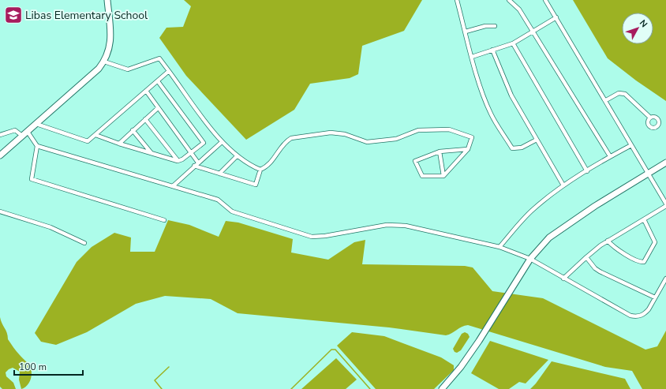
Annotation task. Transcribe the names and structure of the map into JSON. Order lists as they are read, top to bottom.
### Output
{
  "places": {
    "school or university": ["Libas Elementary School"]
  },
  "scale_bar": "100 m",
  "north": "top right"
}
